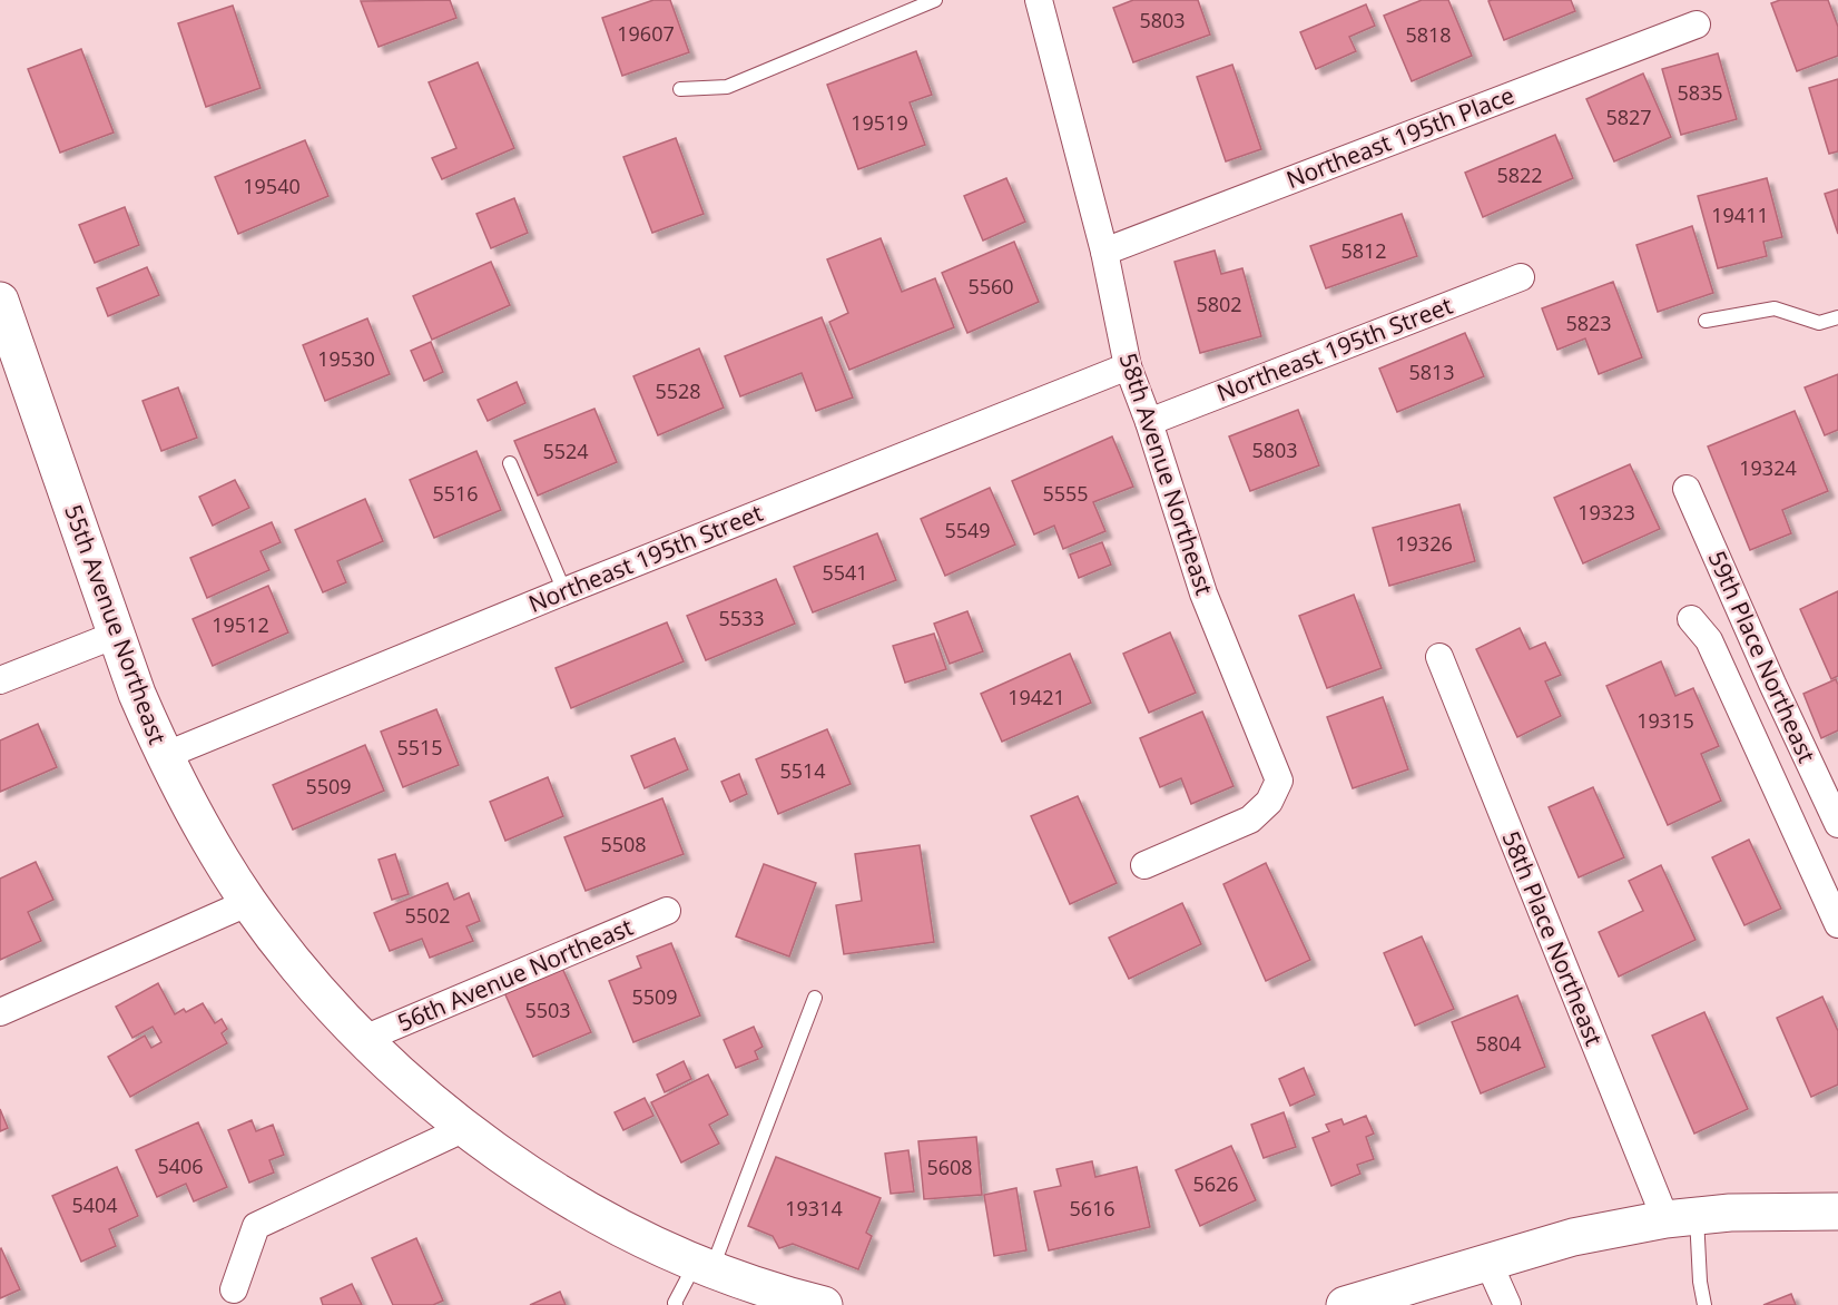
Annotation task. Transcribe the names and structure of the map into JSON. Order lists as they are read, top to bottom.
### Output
{
  "streets": {
    "main road": ["55th Avenue Northeast"],
    "street": [
      "Northeast 195th Place",
      "Northeast 195th Street",
      "58th Avenue Northeast",
      "59th Place Northeast",
      "58th Place Northeast",
      "56th Avenue Northeast"
    ]
  },
  "crossings": [
    ["Northeast 195th Place", "58th Avenue Northeast"],
    ["Northeast 195th Street", "58th Avenue Northeast"],
    ["Northeast 195th Street", "55th Avenue Northeast"],
    ["55th Avenue Northeast", "56th Avenue Northeast"]
  ],
  "house_numbers": [
    "5803",
    "19607",
    "5818",
    "5835",
    "5827",
    "19519",
    "5822",
    "19540",
    "19411",
    "5812",
    "5560",
    "5802",
    "5823",
    "19530",
    "5813",
    "5528",
    "5803",
    "5524",
    "19324",
    "5516",
    "5555",
    "19323",
    "5549",
    "19326",
    "5541",
    "5533",
    "19512",
    "19421",
    "19315",
    "5515",
    "5514",
    "5509",
    "5508",
    "5502",
    "5509",
    "5503",
    "5804",
    "5406",
    "5608",
    "5626",
    "5404",
    "19314",
    "5616"
  ]
}
